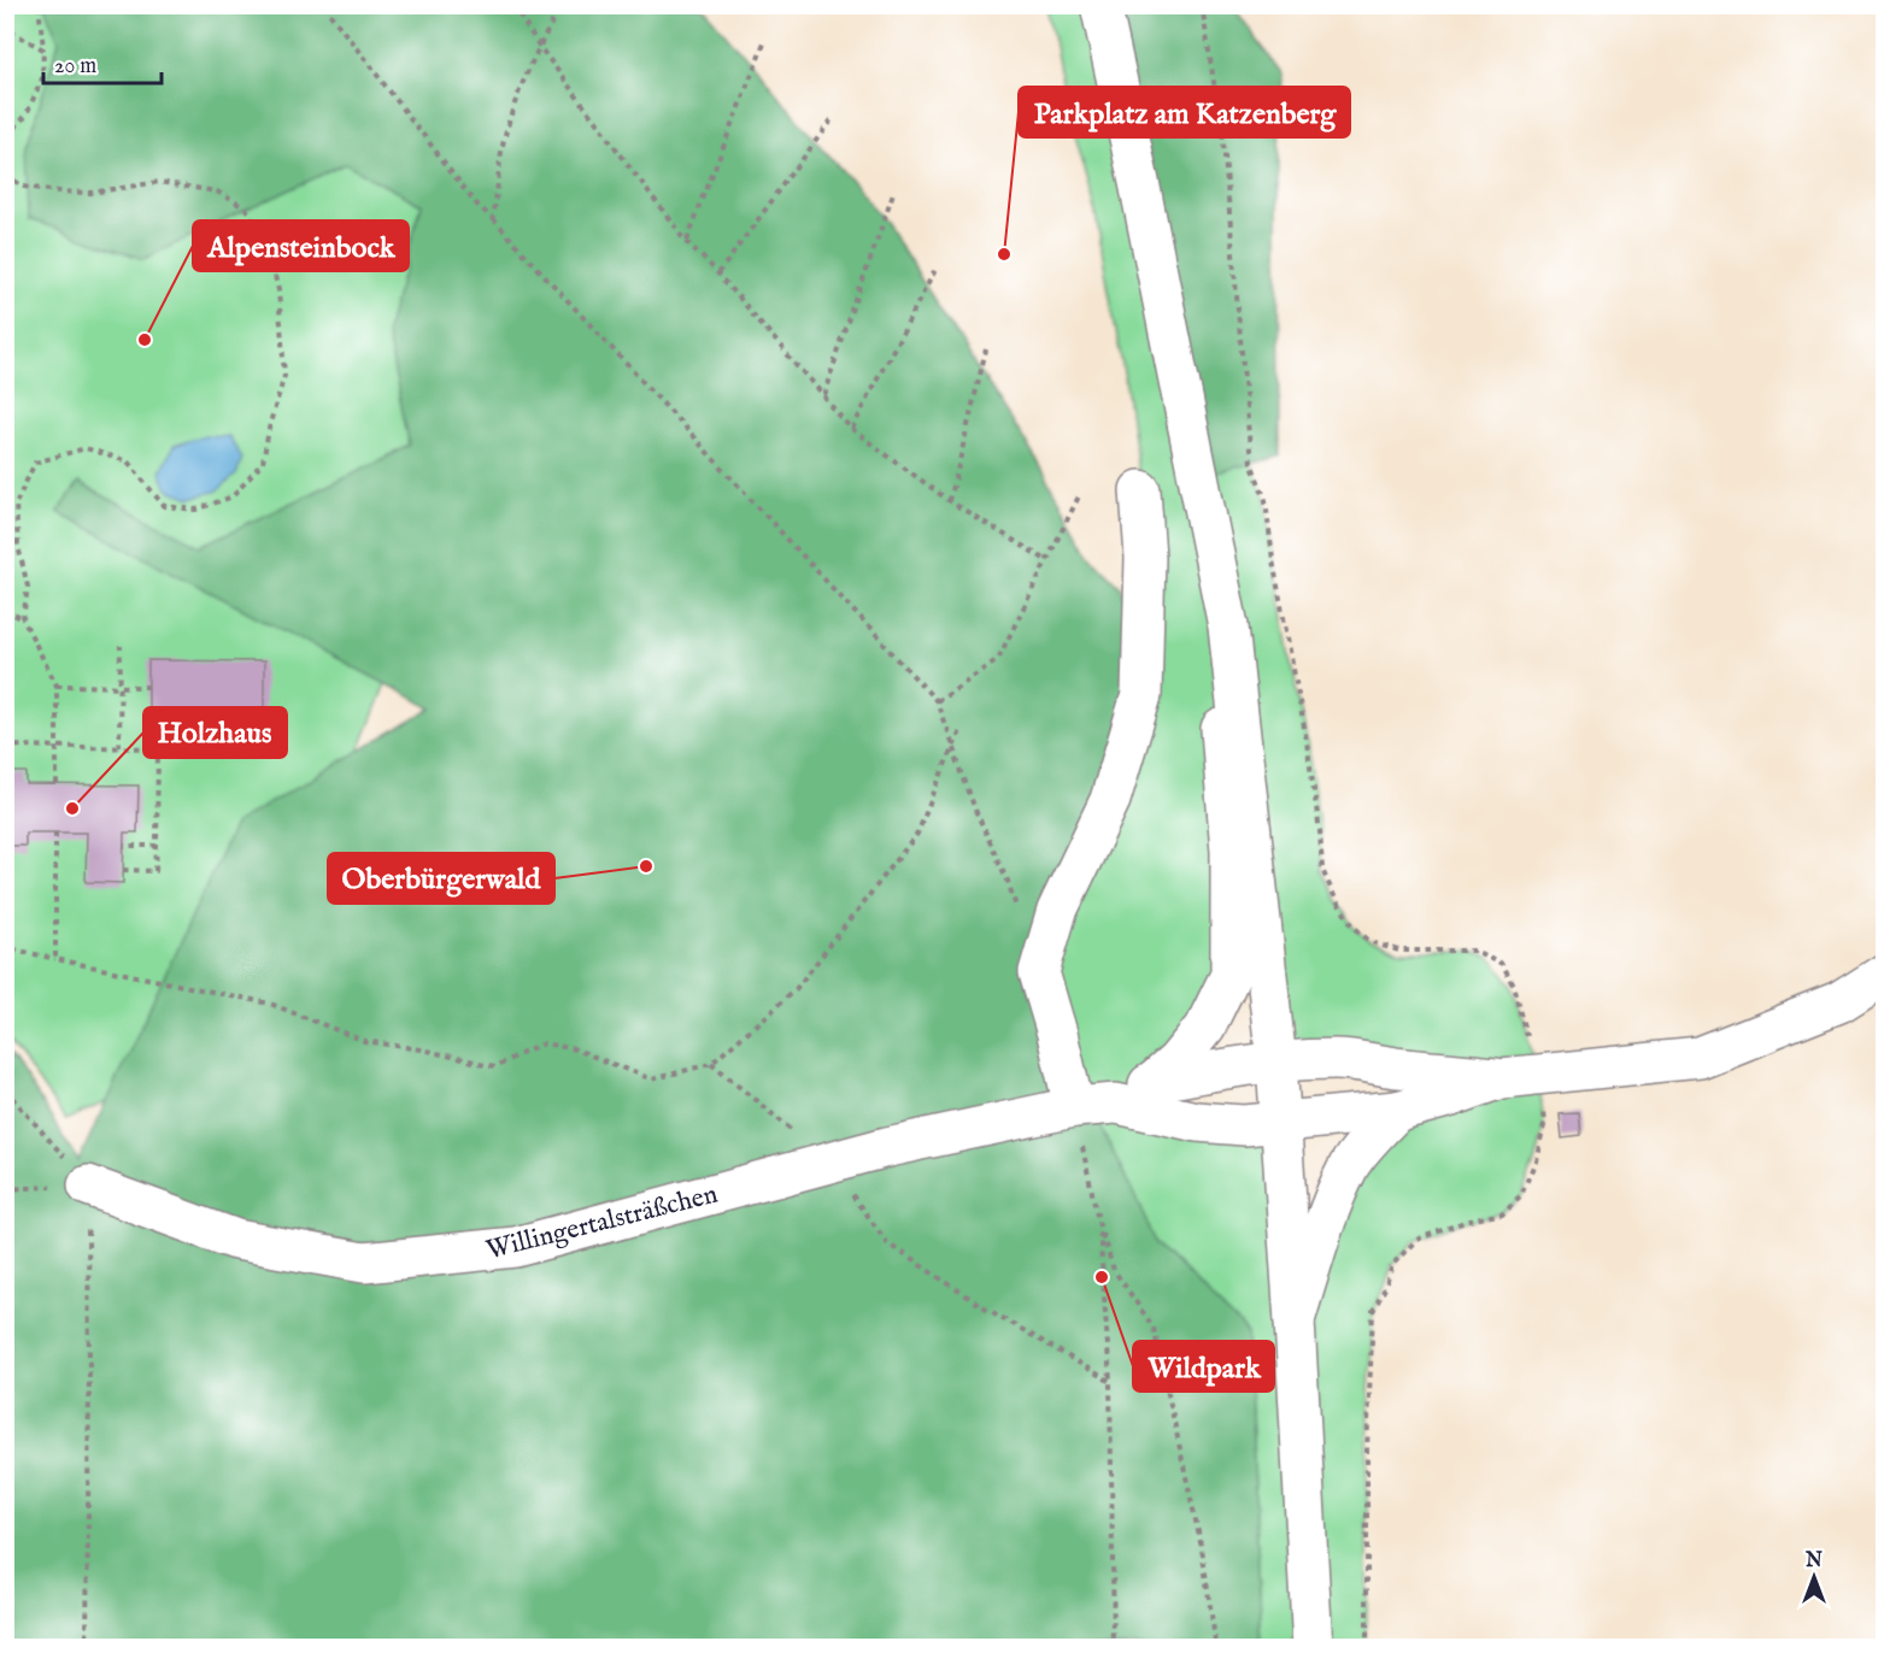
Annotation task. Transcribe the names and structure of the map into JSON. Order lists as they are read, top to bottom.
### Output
{
  "streets": {
    "main road": ["Willingertalsträßchen"]
  },
  "places": [
    "Parkplatz am Katzenberg",
    "Alpensteinbock",
    "Holzhaus",
    "Oberbürgerwald",
    "Wildpark"
  ],
  "scale_bar": "20 m",
  "north": "top"
}
